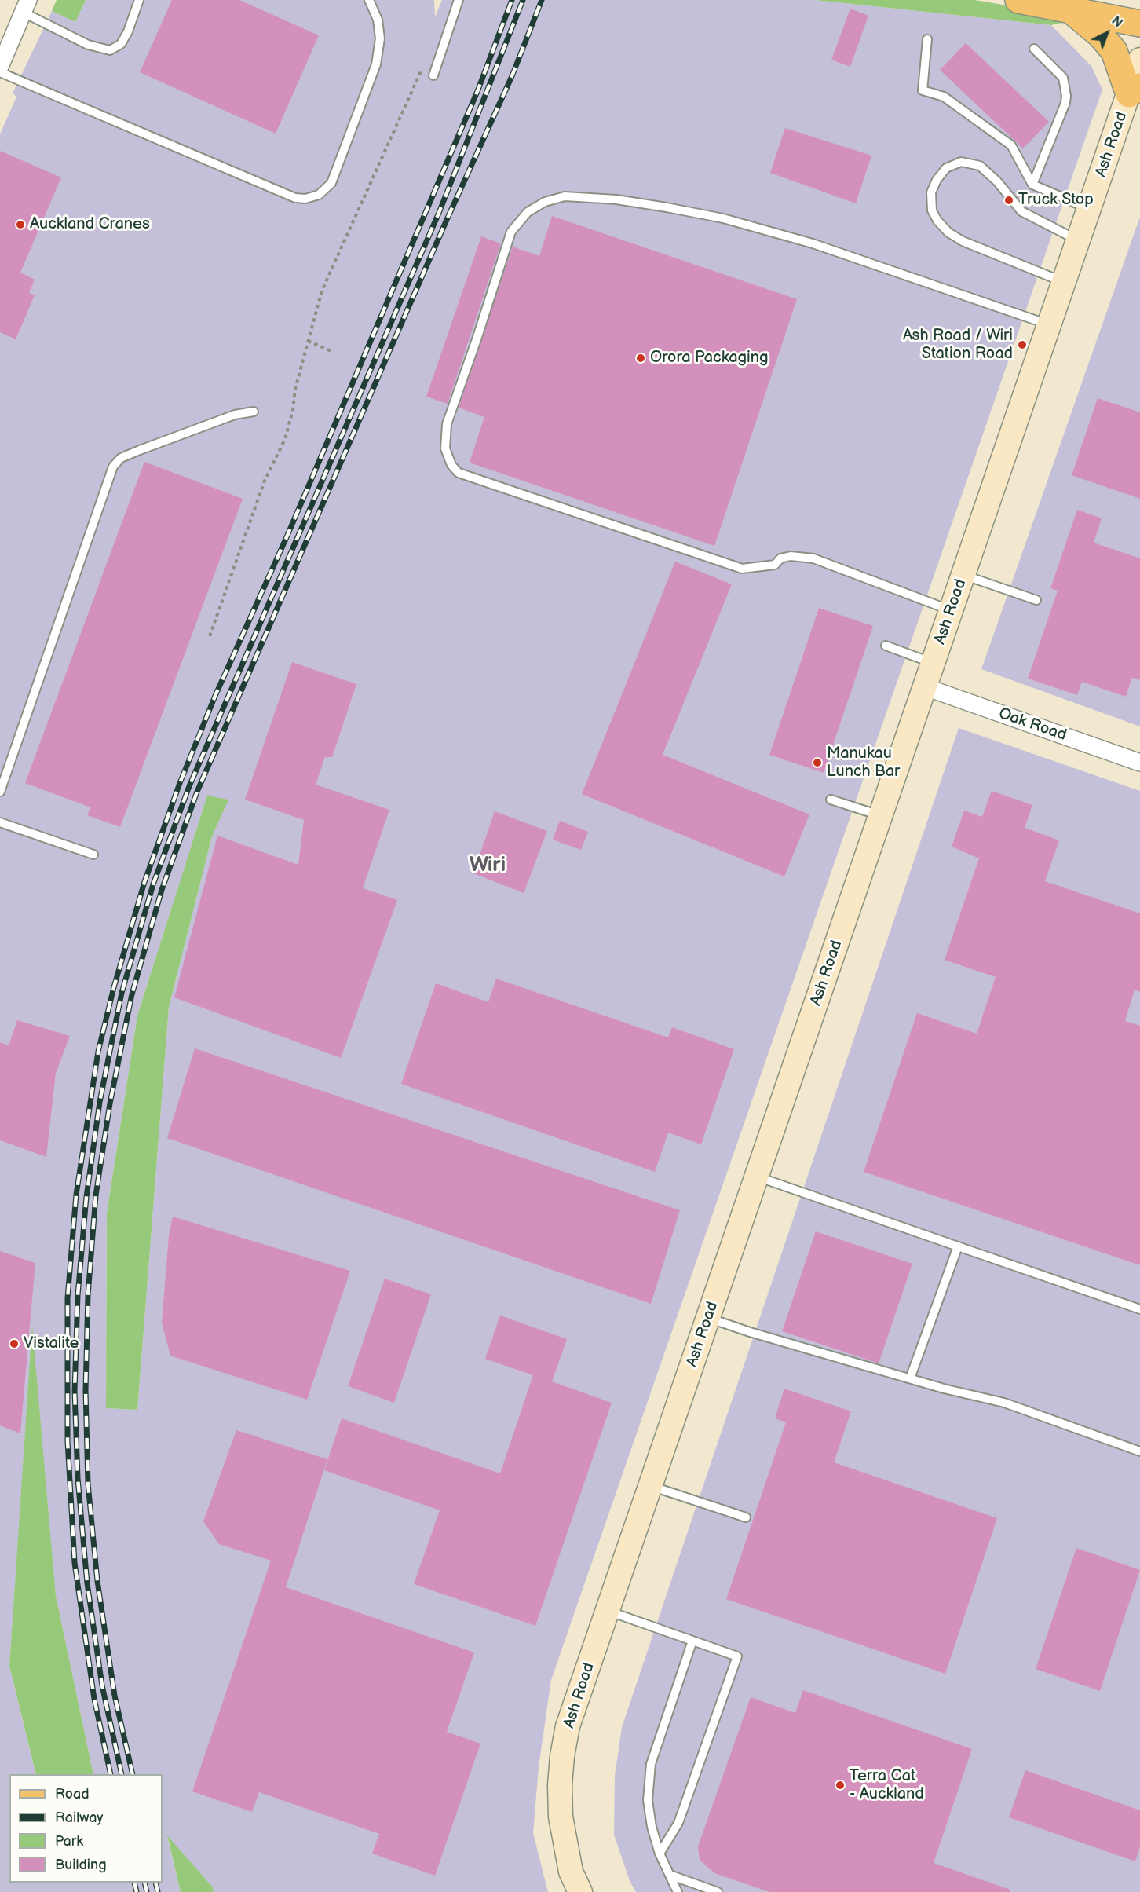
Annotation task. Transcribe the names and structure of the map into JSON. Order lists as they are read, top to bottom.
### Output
{
  "streets": {
    "main road": ["Ash Road"],
    "street": ["Oak Road"]
  },
  "crossings": [
    ["Ash Road", "Oak Road"]
  ],
  "districts": ["Wiri"],
  "places": [
    "Truck Stop",
    "Auckland Cranes",
    "Ash Road / Wiri Station Road",
    "Orora Packaging",
    "Manukau Lunch Bar",
    "Vistalite",
    "Terra Cat - Auckland"
  ],
  "legend": [
    "Road",
    "Railway",
    "Park",
    "Building"
  ],
  "north": "top right"
}
